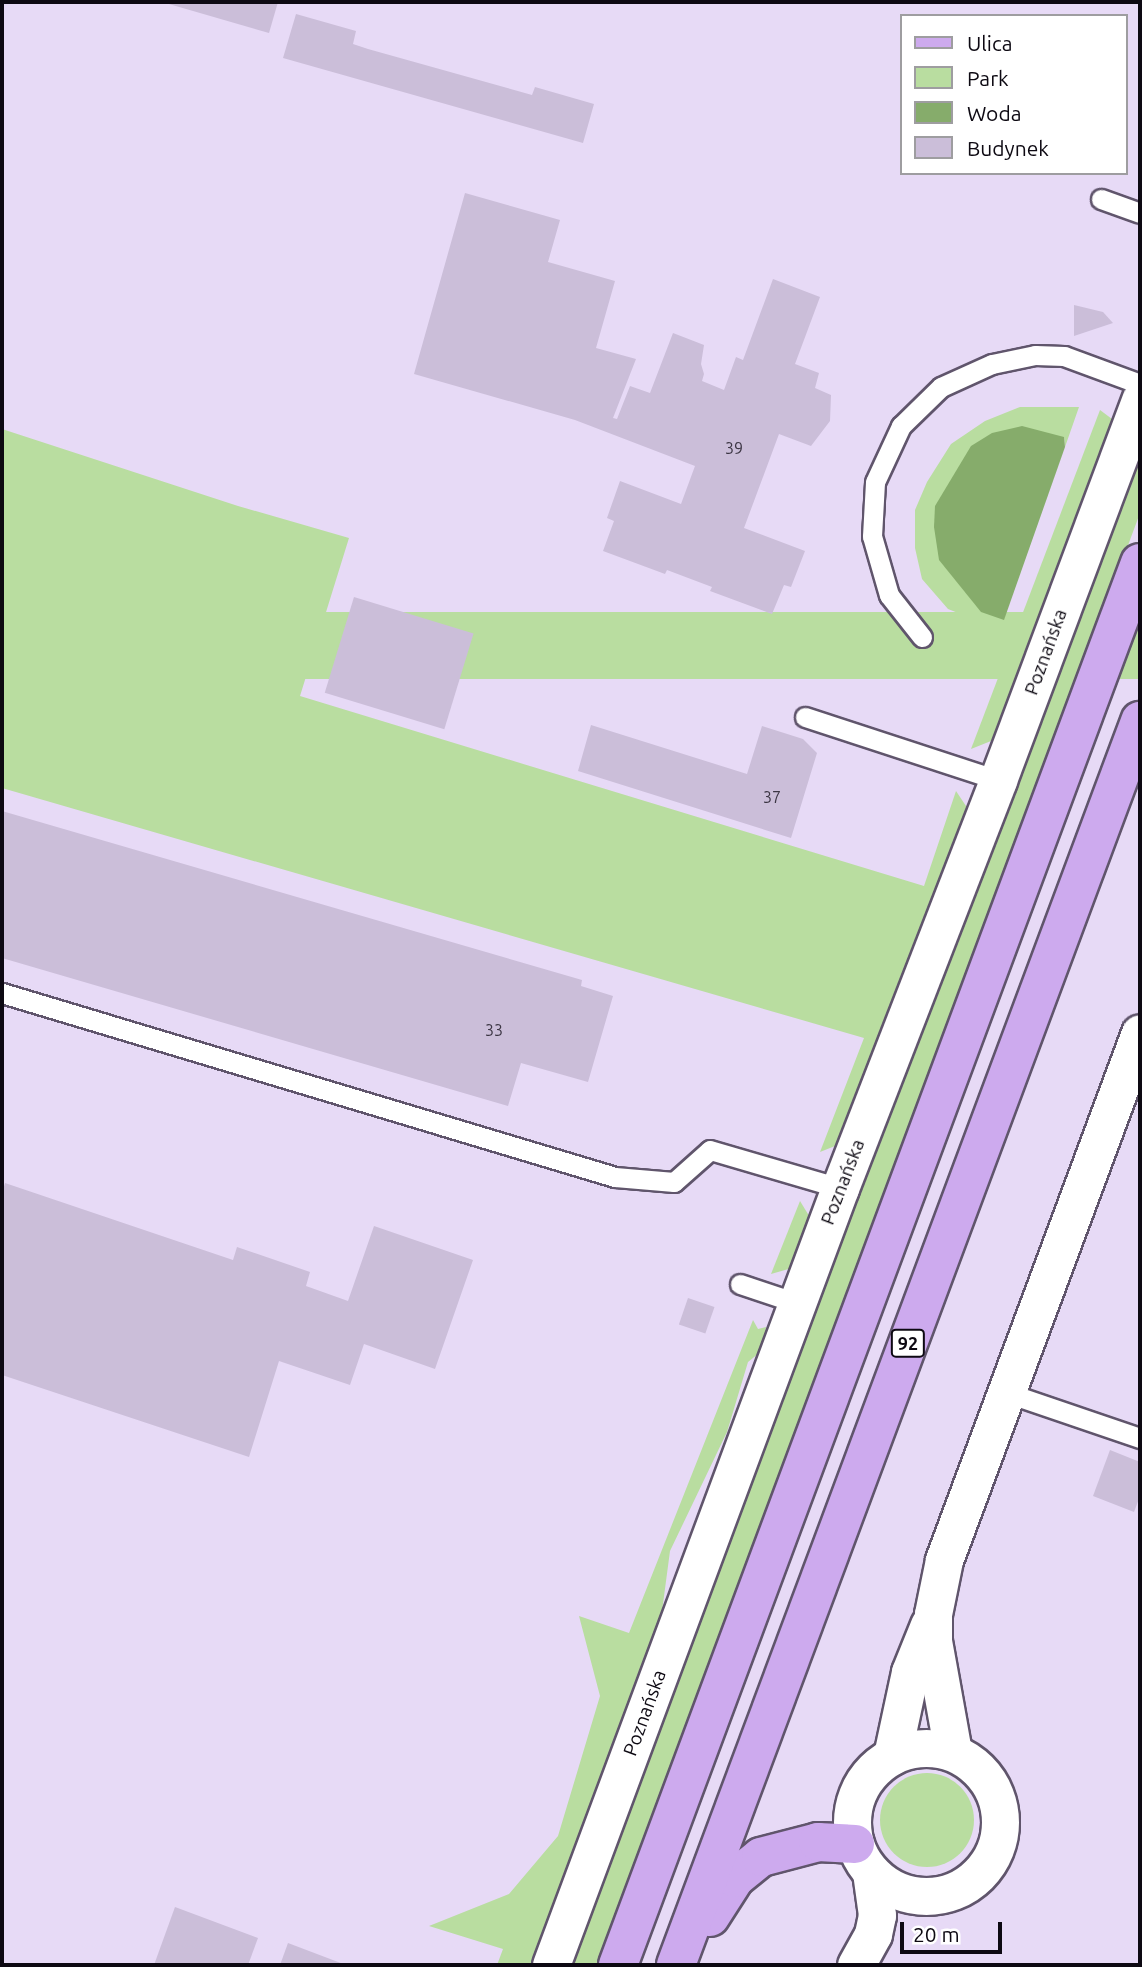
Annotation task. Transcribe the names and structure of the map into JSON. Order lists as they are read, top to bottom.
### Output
{
  "streets": {
    "main road": ["92"],
    "street": ["Poznańska"]
  },
  "house_numbers": ["39", "37", "33"],
  "legend": [
    "Ulica",
    "Park",
    "Woda",
    "Budynek"
  ],
  "scale_bar": "20 m"
}
